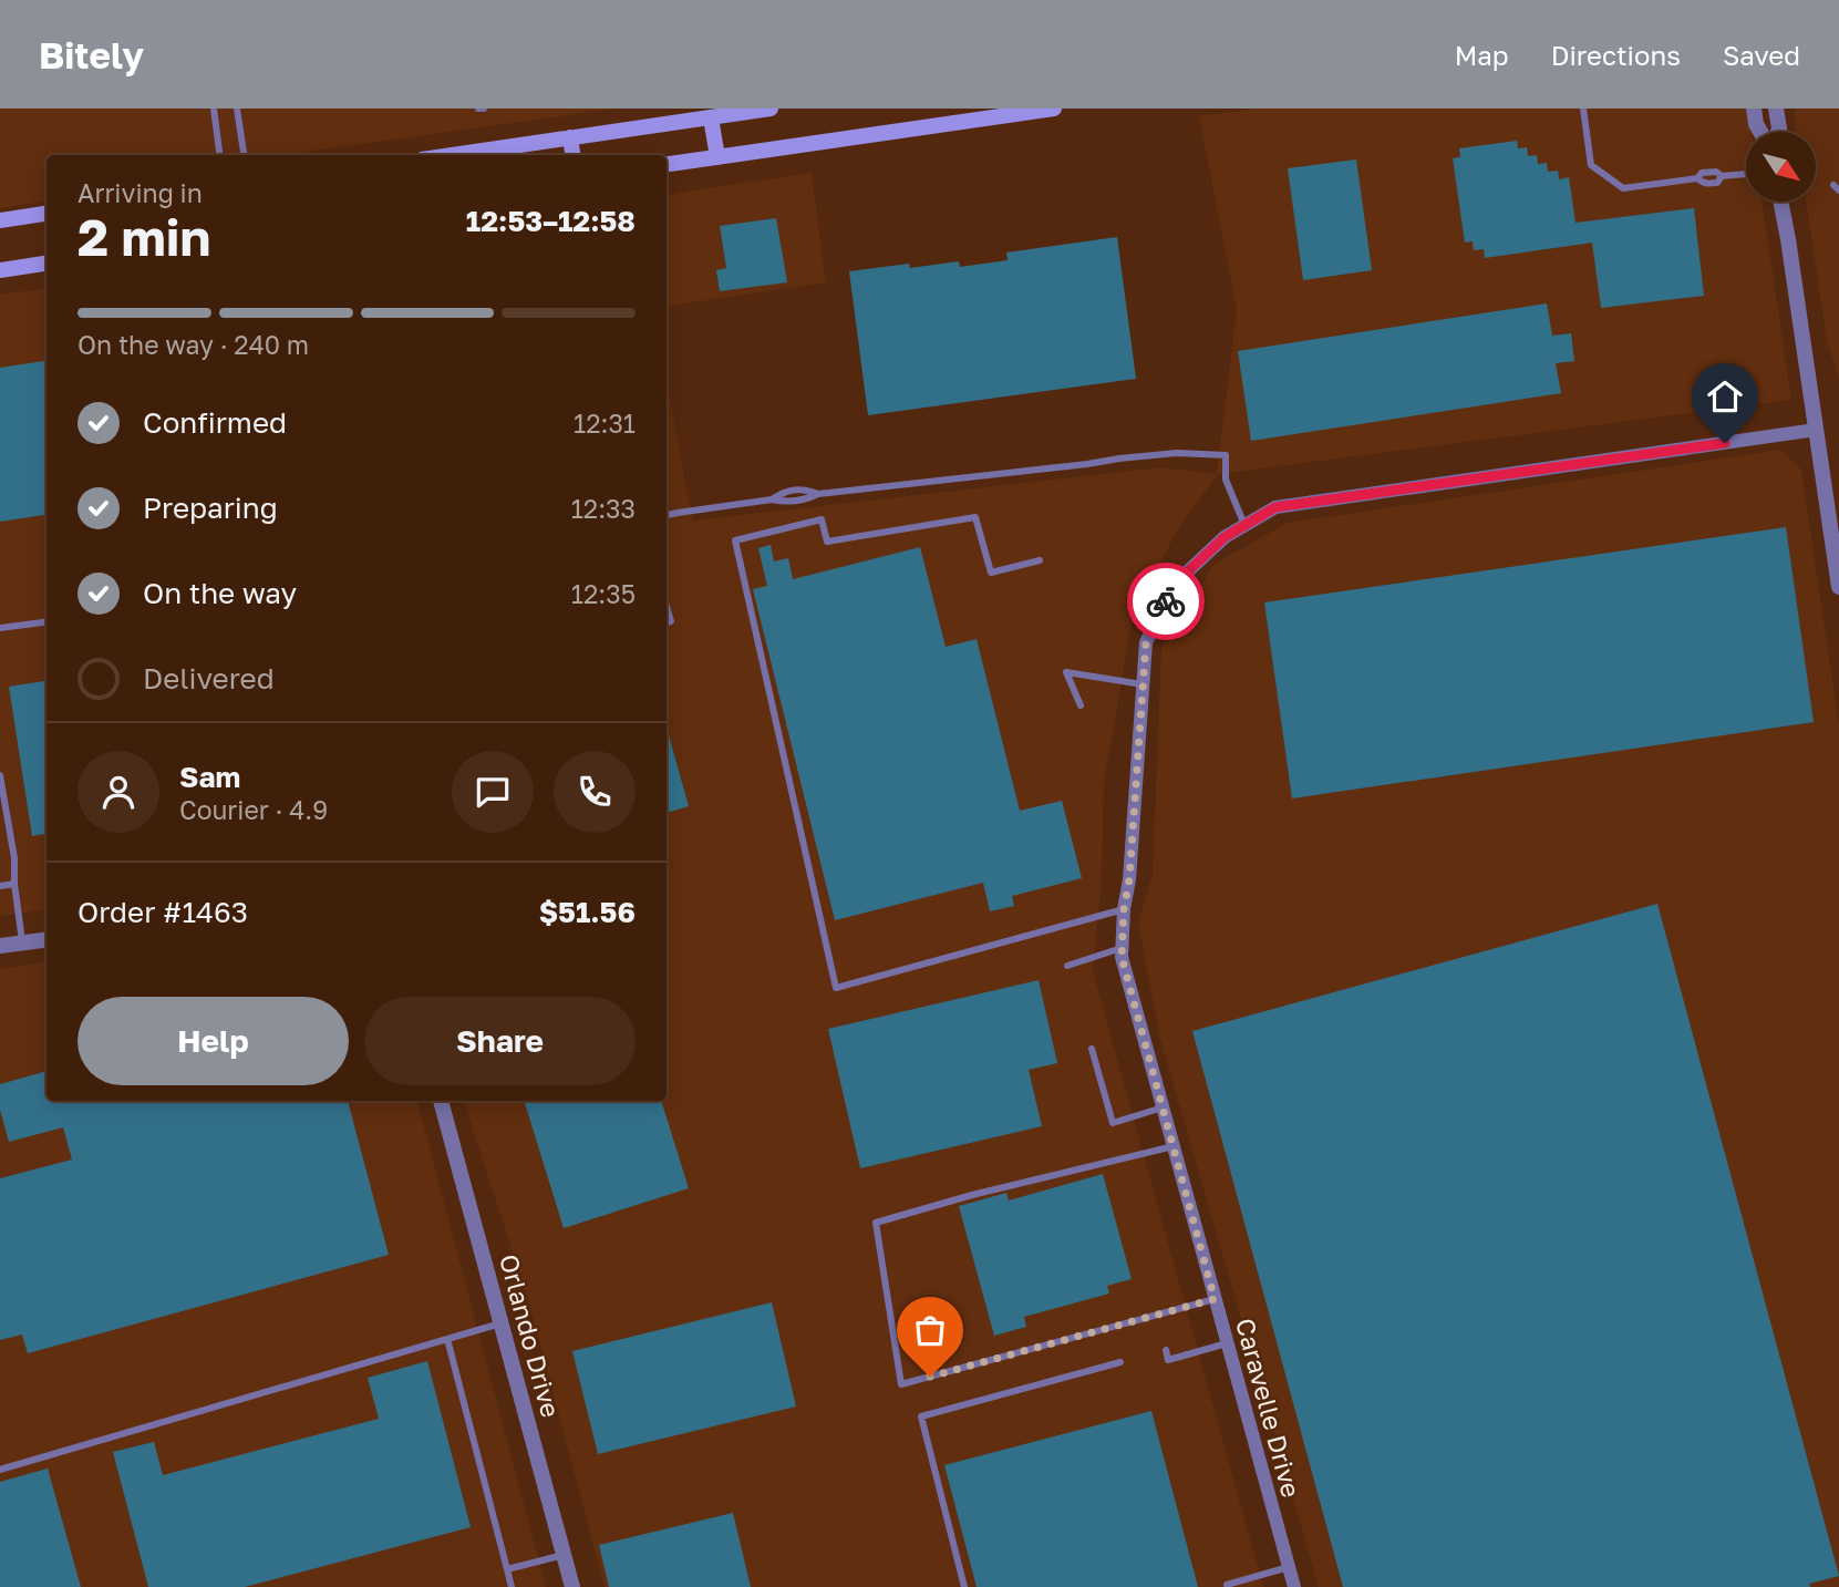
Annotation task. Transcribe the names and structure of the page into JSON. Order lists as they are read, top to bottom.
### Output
{
  "streets": {
    "street": ["Orlando Drive", "Caravelle Drive"]
  },
  "north": "bottom right",
  "page": {
    "header": "Bitely",
    "nav": ["Map", "Directions", "Saved"],
    "heading": ["2 min", "Arriving in", "12:53–12:58"],
    "panel": [
      "Sam",
      "Courier · 4.9",
      "Order #1463",
      "$51.56"
    ],
    "bar": "On the way · 240 m",
    "list": [
      ["Confirmed", "12:31"],
      ["Preparing", "12:33"],
      ["On the way", "12:35"],
      "Delivered"
    ],
    "buttons": ["Help", "Share"]
  }
}
